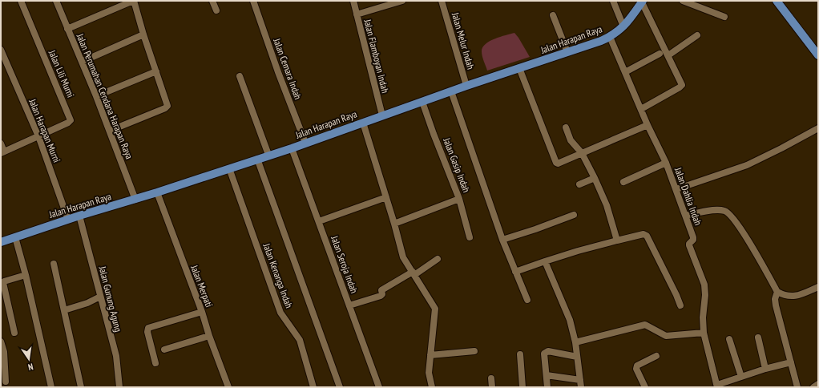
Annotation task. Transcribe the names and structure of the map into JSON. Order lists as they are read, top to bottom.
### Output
{
  "streets": {
    "main road": ["Jalan Harapan Raya"],
    "street": [
      "Jalan Melur Indah",
      "Jalan Flamboyan Indah",
      "Jalan Cemara Indah",
      "Jalan Lili Murni",
      "Jalan Perumahan Cendana Harapan Raya",
      "Jalan Harapan Murni",
      "Jalan Gasip Indah",
      "Jalan Dahlia Indah",
      "Jalan Seroja Indah",
      "Jalan Kenanga Indah",
      "Jalan Merpati",
      "Jalan Gunung Agung"
    ]
  },
  "crossings": [
    ["Jalan Harapan Raya", "Jalan Melur Indah"],
    ["Jalan Harapan Raya", "Jalan Flamboyan Indah"],
    ["Jalan Harapan Raya", "Jalan Cemara Indah"],
    ["Jalan Harapan Raya", "Jalan Perumahan Cendana Harapan Raya"],
    ["Jalan Harapan Raya", "Jalan Harapan Murni"],
    ["Jalan Harapan Raya", "Jalan Gasip Indah"],
    ["Jalan Harapan Raya", "Jalan Dahlia Indah"],
    ["Jalan Harapan Raya", "Jalan Seroja Indah"],
    ["Jalan Harapan Raya", "Jalan Kenanga Indah"],
    ["Jalan Harapan Raya", "Jalan Merpati"],
    ["Jalan Harapan Raya", "Jalan Gunung Agung"],
    ["Jalan Lili Murni", "Jalan Harapan Murni"]
  ],
  "north": "bottom"
}
